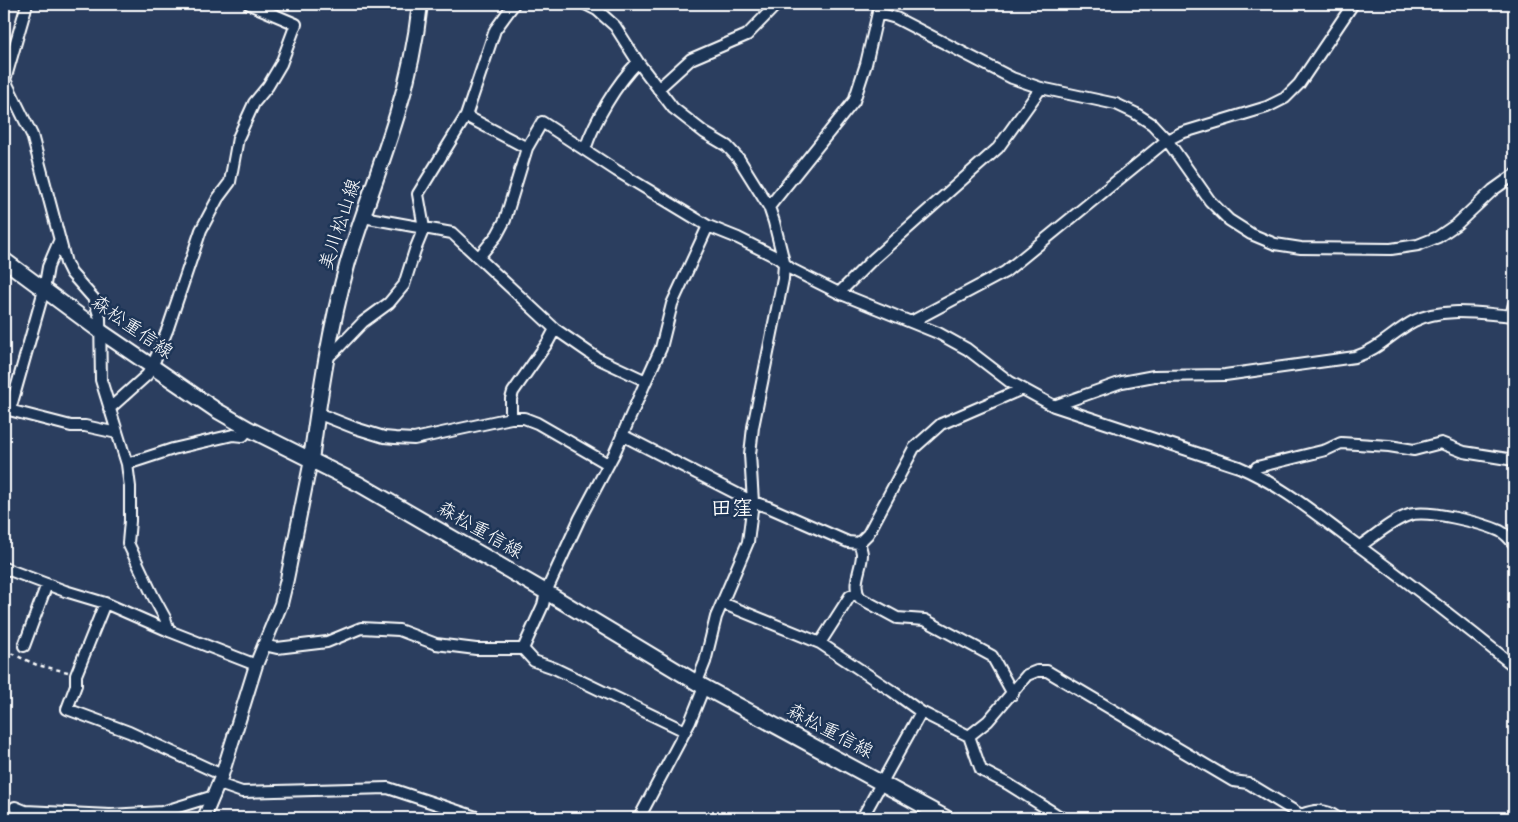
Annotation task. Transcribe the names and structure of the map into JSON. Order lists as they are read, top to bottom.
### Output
{
  "streets": {
    "main road": ["美川松山線", "森松重信線"]
  },
  "crossings": [
    ["美川松山線", "森松重信線"]
  ],
  "districts": ["田窪"]
}
